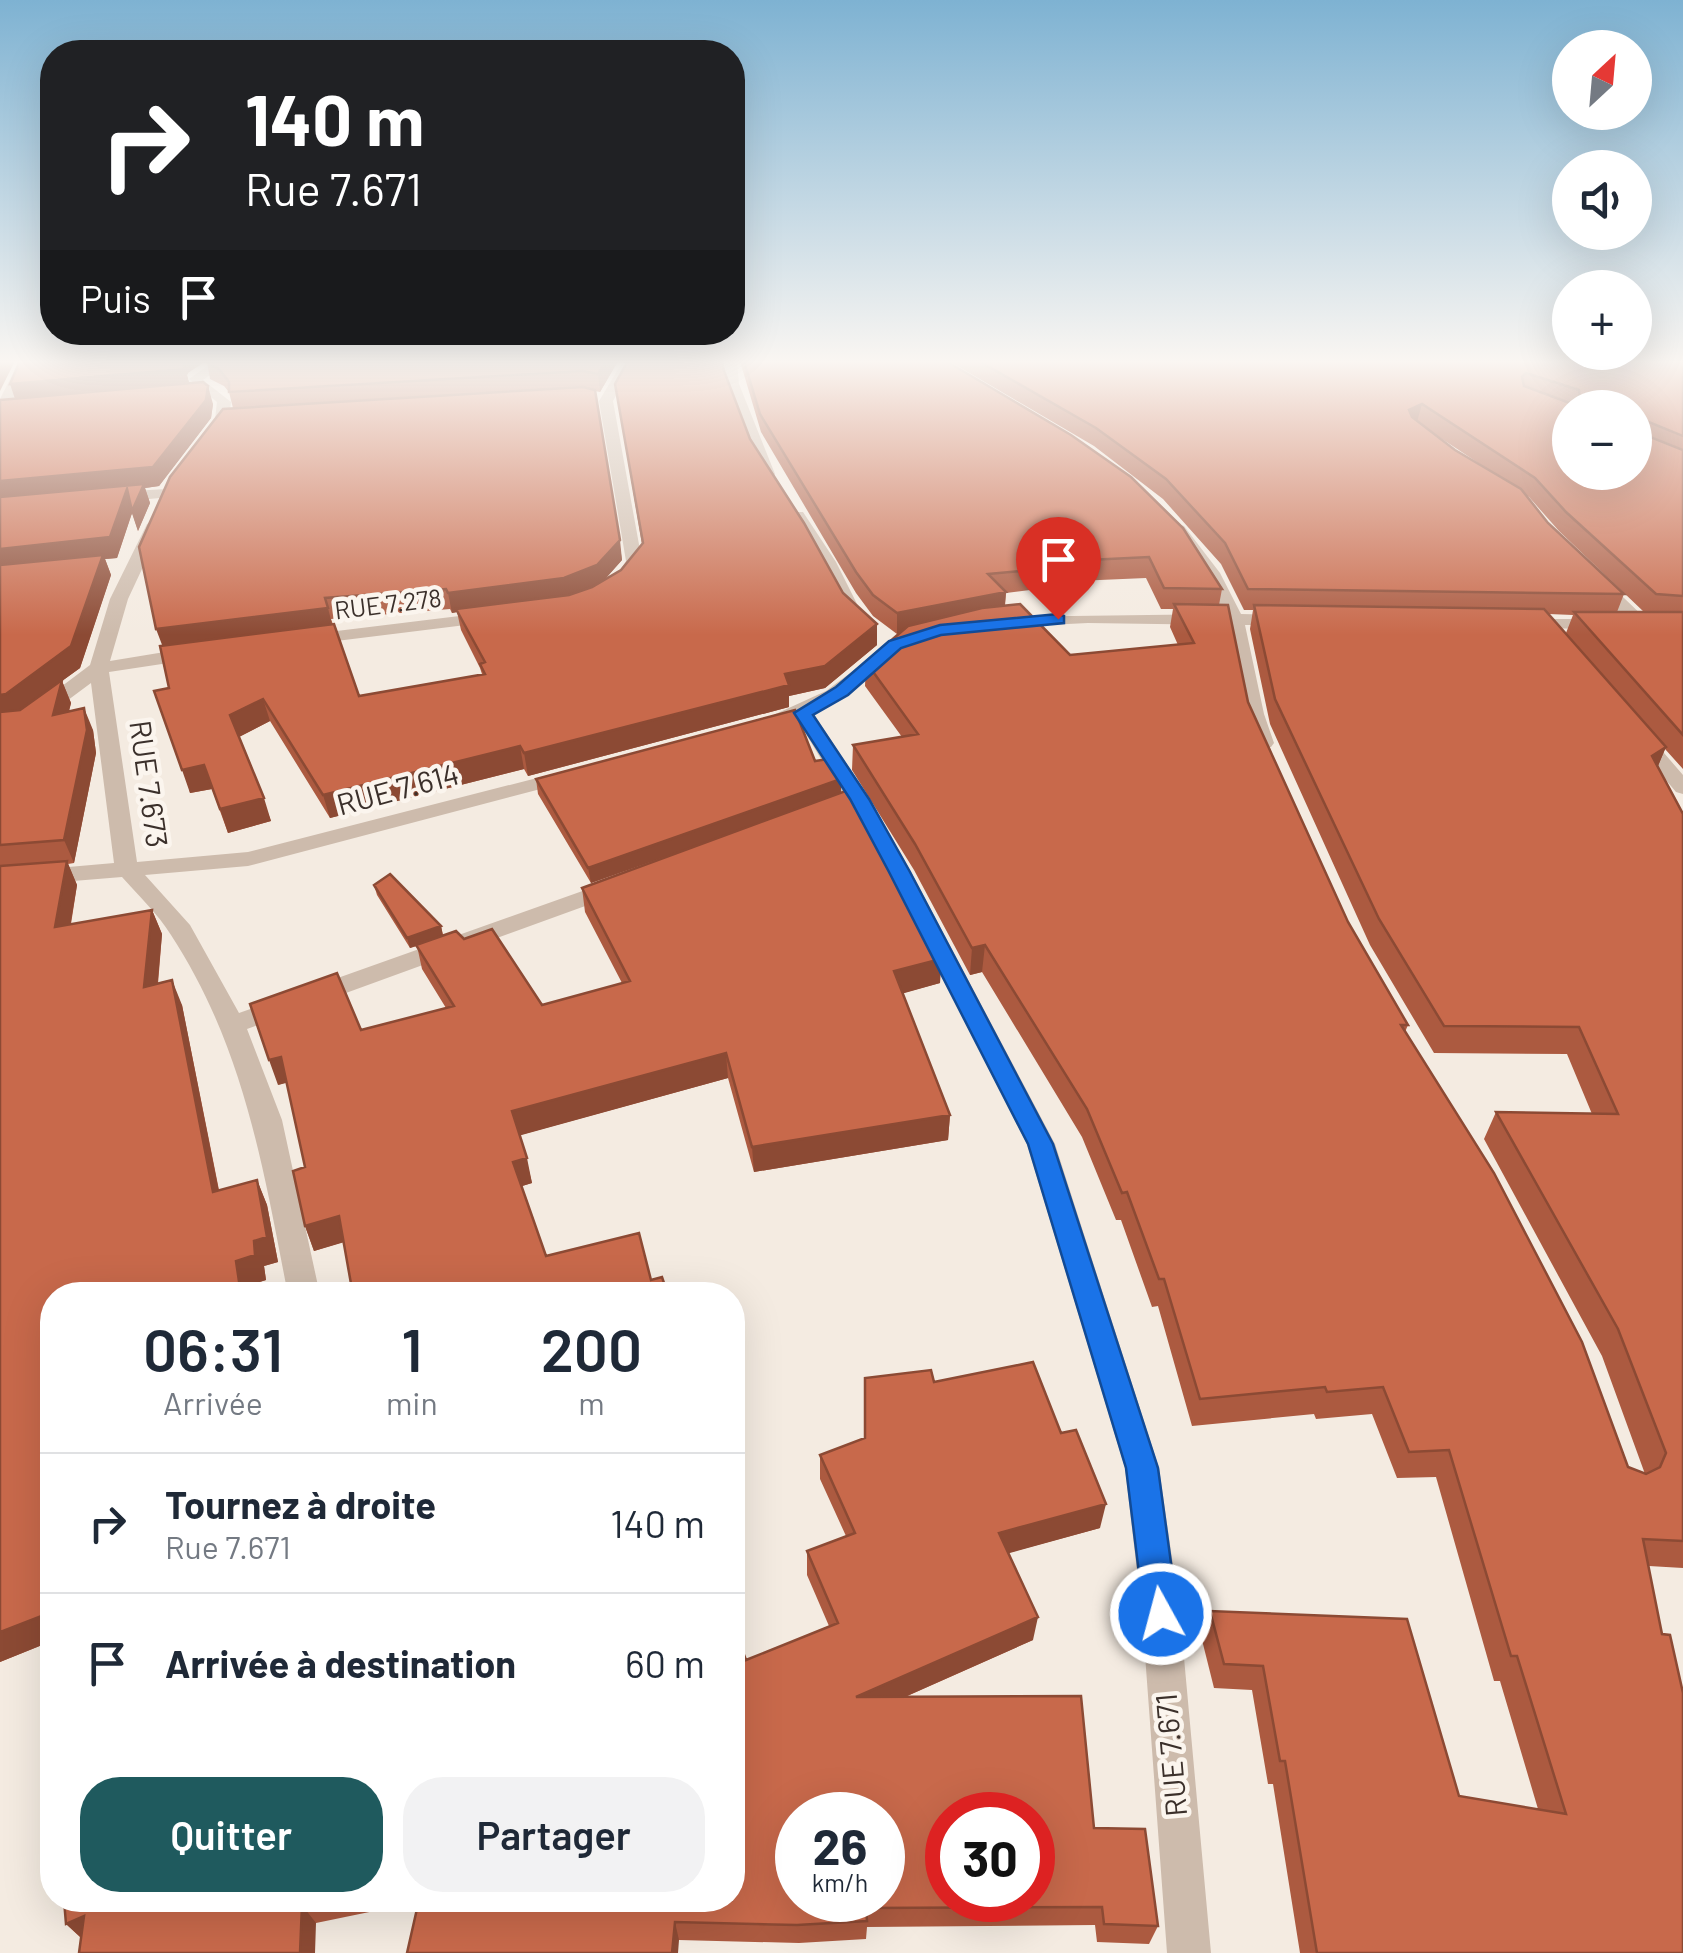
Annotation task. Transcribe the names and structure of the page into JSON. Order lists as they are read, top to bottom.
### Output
{
  "streets": {
    "street": [
      "RUE 7.278",
      "RUE 7.673",
      "RUE 7.614",
      "RUE 7.671"
    ]
  },
  "crossings": [
    ["RUE 7.673", "RUE 7.614"]
  ],
  "north": "top right",
  "page": {
    "map_buttons": ["+", "−"],
    "turn": ["140 m", "Rue 7.671"],
    "then": "Puis",
    "eta": [
      "06:31",
      "Arrivée",
      "1",
      "min",
      "200",
      "m"
    ],
    "list": [
      {
        "name": "Tournez à droite",
        "note": "Rue 7.671",
        "value": "140 m"
      },
      {
        "name": "Arrivée à destination",
        "value": "60 m"
      }
    ],
    "buttons": ["Quitter", "Partager"],
    "speed": "26 km/h",
    "limit": "30"
  }
}
